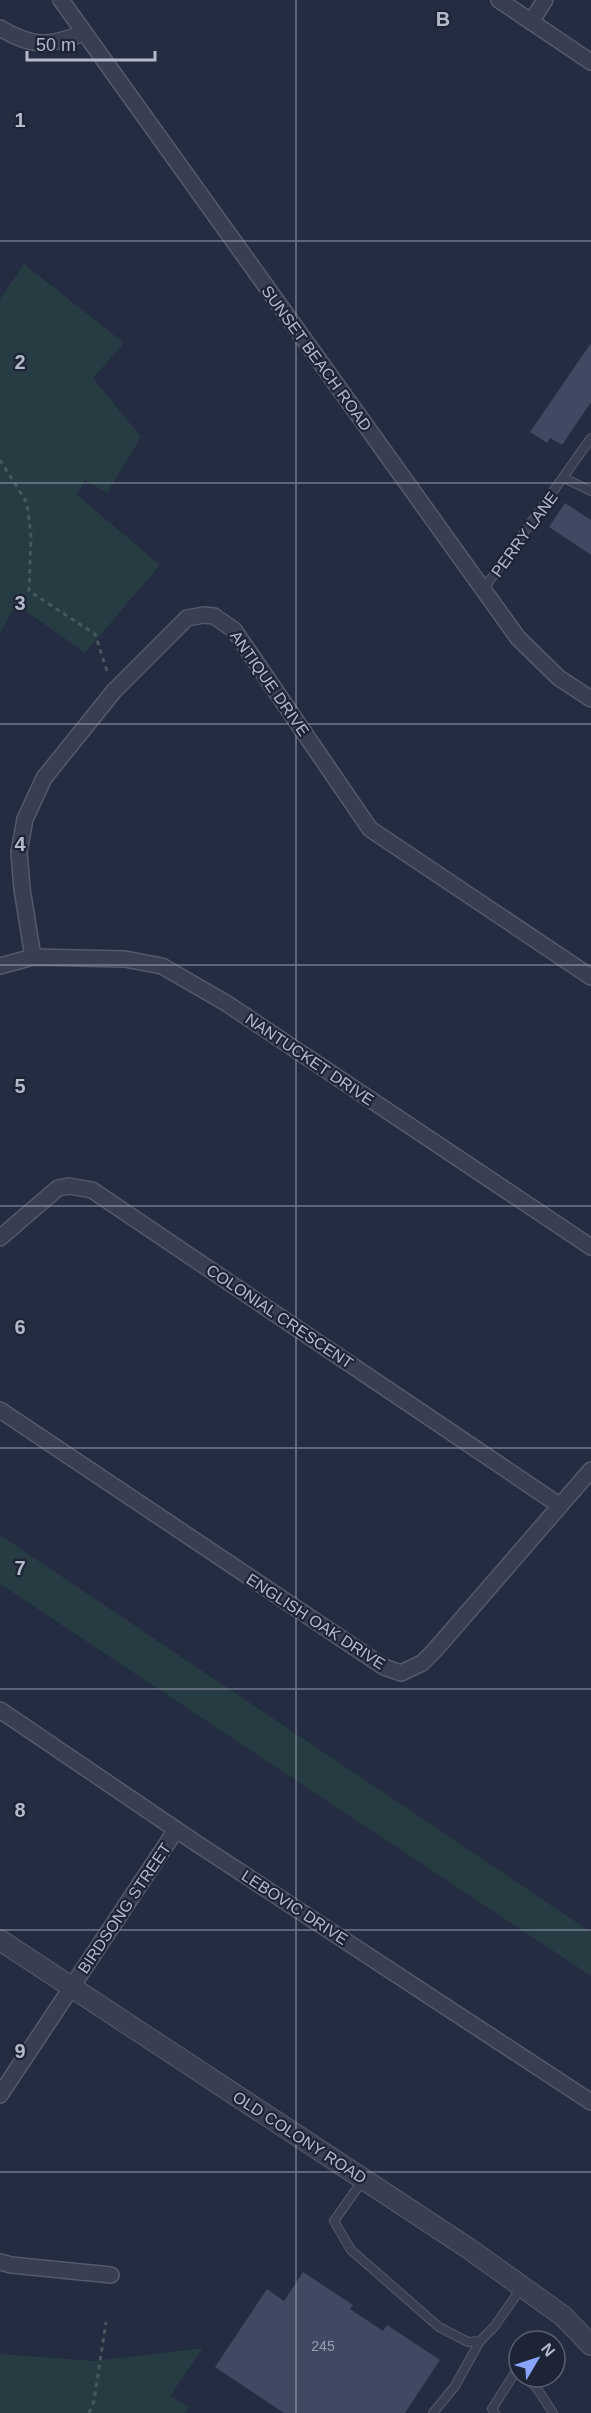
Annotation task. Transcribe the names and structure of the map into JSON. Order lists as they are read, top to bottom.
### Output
{
  "streets": {
    "street": [
      "SUNSET BEACH ROAD",
      "ANTIQUE DRIVE",
      "NANTUCKET DRIVE",
      "COLONIAL CRESCENT",
      "ENGLISH OAK DRIVE",
      "LEBOVIC DRIVE",
      "BIRDSONG STREET",
      "OLD COLONY ROAD"
    ],
    "lane": ["PERRY LANE"]
  },
  "crossings": [
    ["SUNSET BEACH ROAD", "PERRY LANE"],
    ["ANTIQUE DRIVE", "NANTUCKET DRIVE"],
    ["COLONIAL CRESCENT", "ENGLISH OAK DRIVE"],
    ["LEBOVIC DRIVE", "BIRDSONG STREET"],
    ["BIRDSONG STREET", "OLD COLONY ROAD"]
  ],
  "house_numbers": ["245"],
  "scale_bar": "50 m",
  "north": "top right",
  "grid": {
    "columns": ["B"],
    "rows": [
      "1",
      "2",
      "3",
      "4",
      "5",
      "6",
      "7",
      "8",
      "9"
    ]
  }
}
